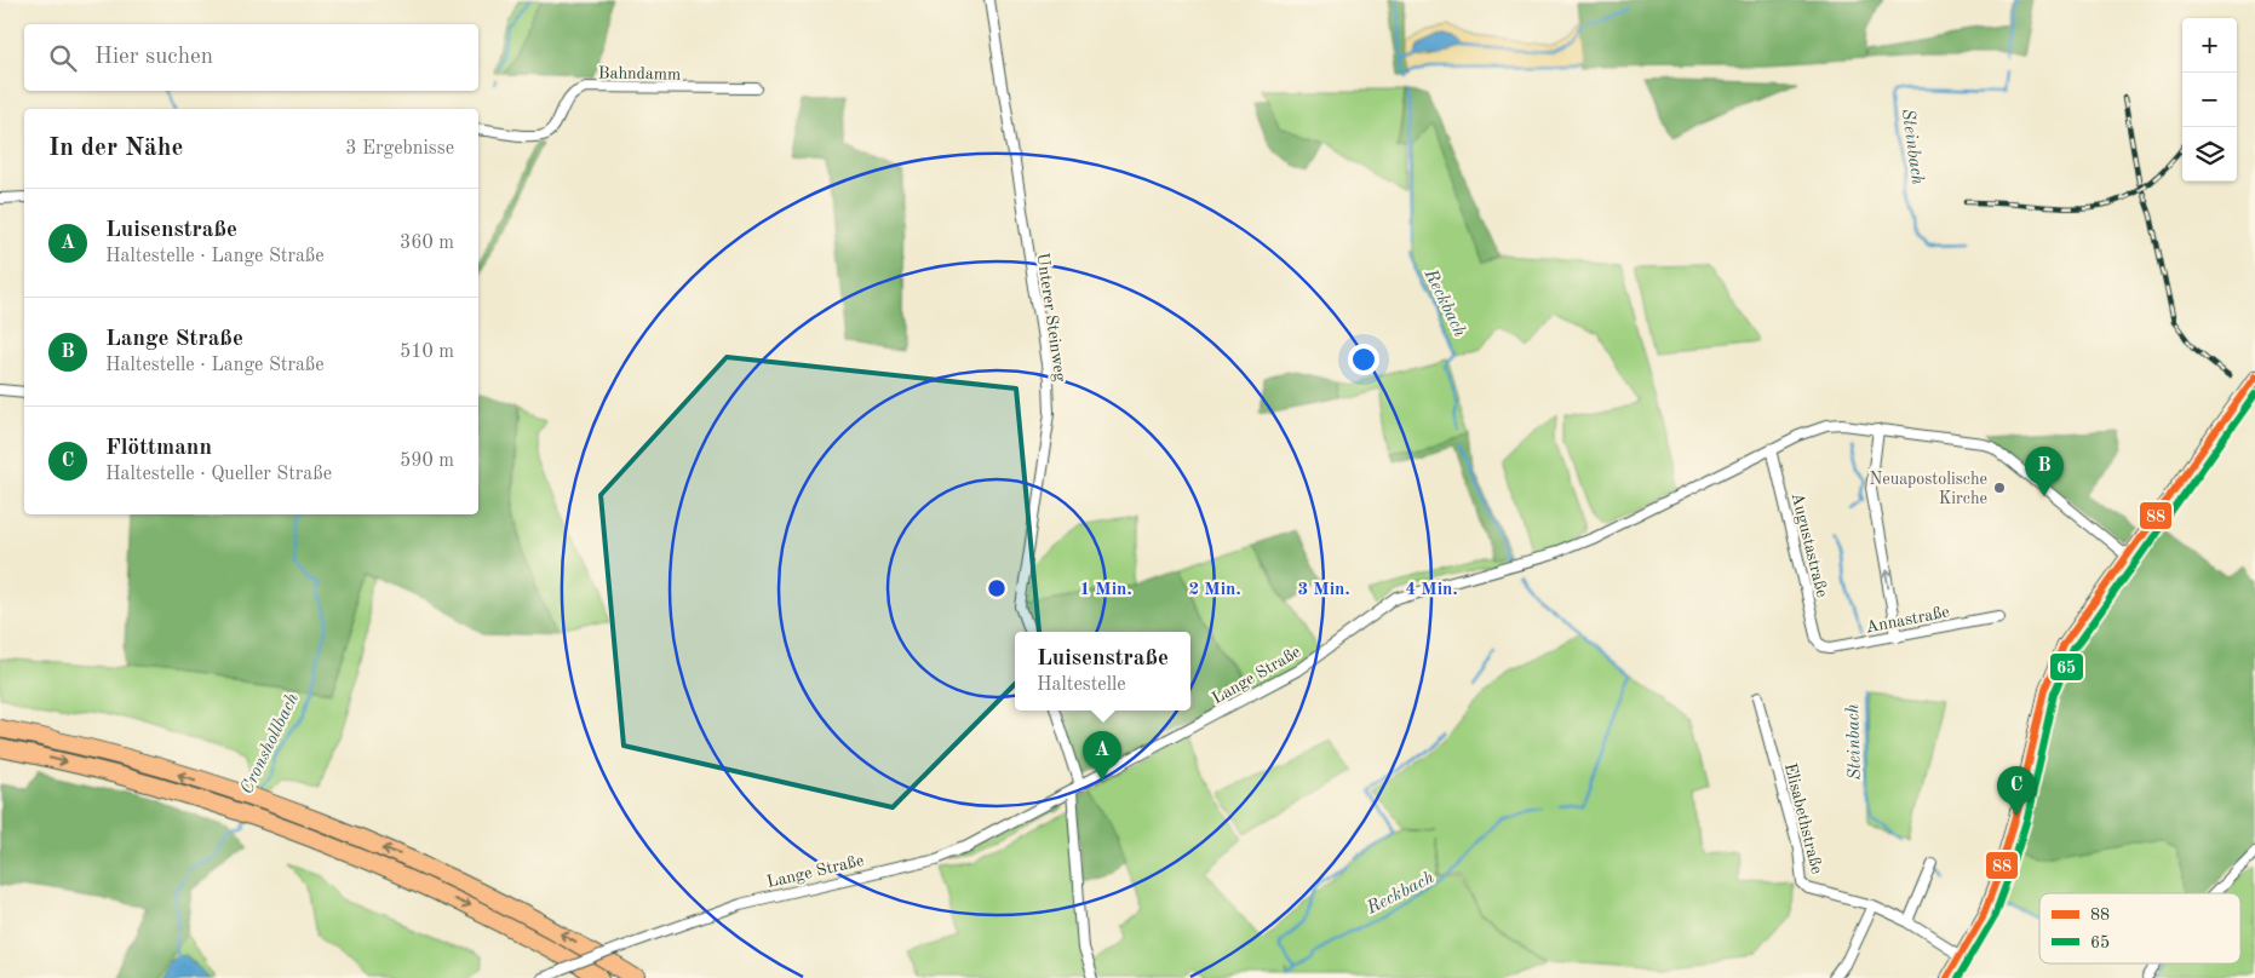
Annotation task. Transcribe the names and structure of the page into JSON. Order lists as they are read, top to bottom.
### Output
{
  "streets": {
    "street": [
      "Bahndamm",
      "Unterer Steinweg",
      "Augustastraße",
      "Annastraße",
      "Lange Straße",
      "Elisabethstraße"
    ]
  },
  "crossings": [
    ["Augustastraße", "Annastraße"],
    ["Augustastraße", "Lange Straße"]
  ],
  "water": ["Steinbach", "Reckbach", "Cronshollbach"],
  "places": ["Neuapostolische Kirche"],
  "lines": ["transit line 88", "transit line 65"],
  "legend": ["88", "65"],
  "page": {
    "map_buttons": ["+", "−"],
    "search": "Hier suchen",
    "heading": ["In der Nähe", "3 Ergebnisse"],
    "list": [
      {
        "mark": "A",
        "name": "Luisenstraße",
        "note": "Haltestelle · Lange Straße",
        "value": "360 m"
      },
      {
        "mark": "B",
        "name": "Lange Straße",
        "note": "Haltestelle · Lange Straße",
        "value": "510 m"
      },
      {
        "mark": "C",
        "name": "Flöttmann",
        "note": "Haltestelle · Queller Straße",
        "value": "590 m"
      }
    ],
    "pins": ["B", "A", "C"],
    "popup": ["Luisenstraße", "Haltestelle"]
  },
  "rings": [
    "1 Min.",
    "2 Min.",
    "3 Min.",
    "4 Min."
  ]
}
